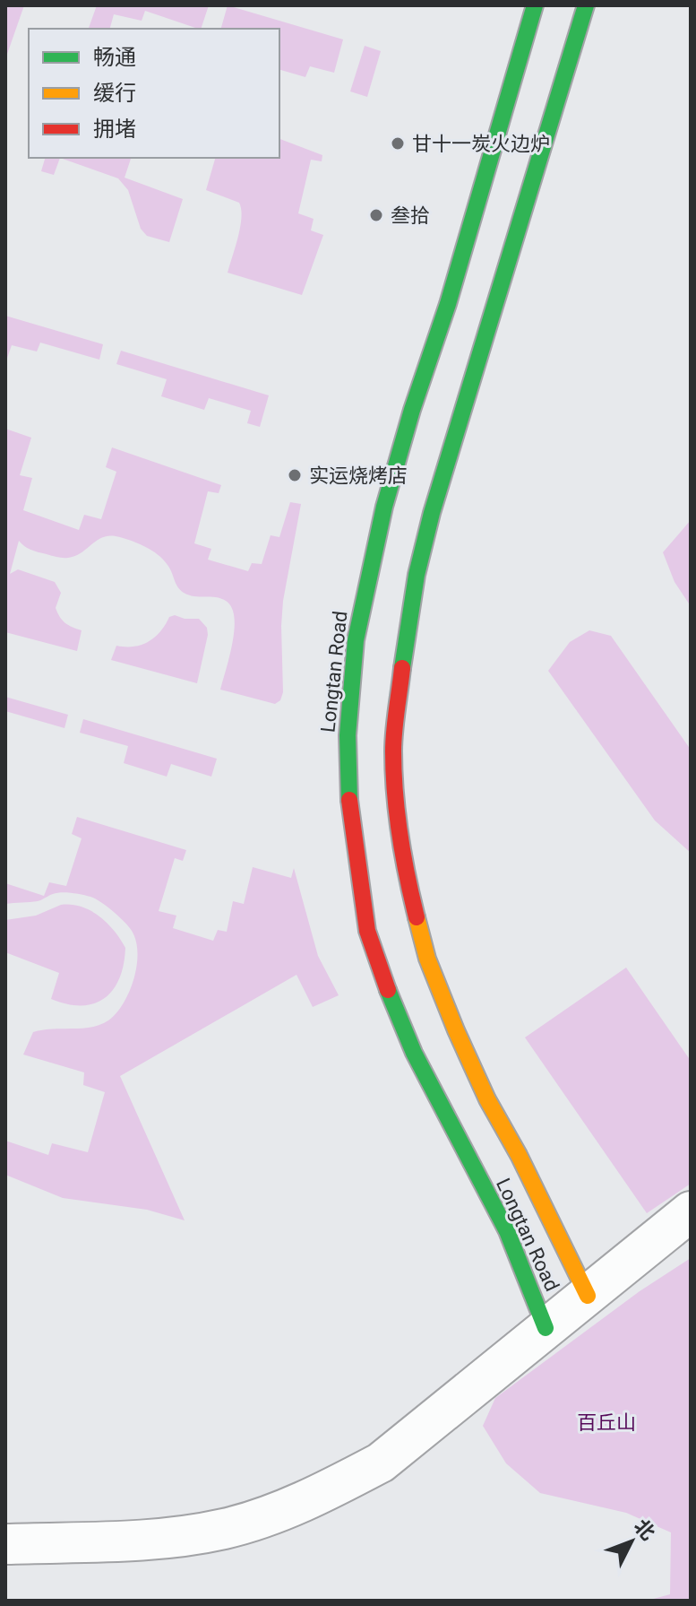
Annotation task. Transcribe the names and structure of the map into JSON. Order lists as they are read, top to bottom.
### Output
{
  "streets": {
    "main road": ["Longtan Road"]
  },
  "parks": ["百丘山"],
  "places": ["甘十一炭火边炉", "叁拾", "实运烧烤店"],
  "legend": ["畅通", "缓行", "拥堵"],
  "north": "top right"
}
